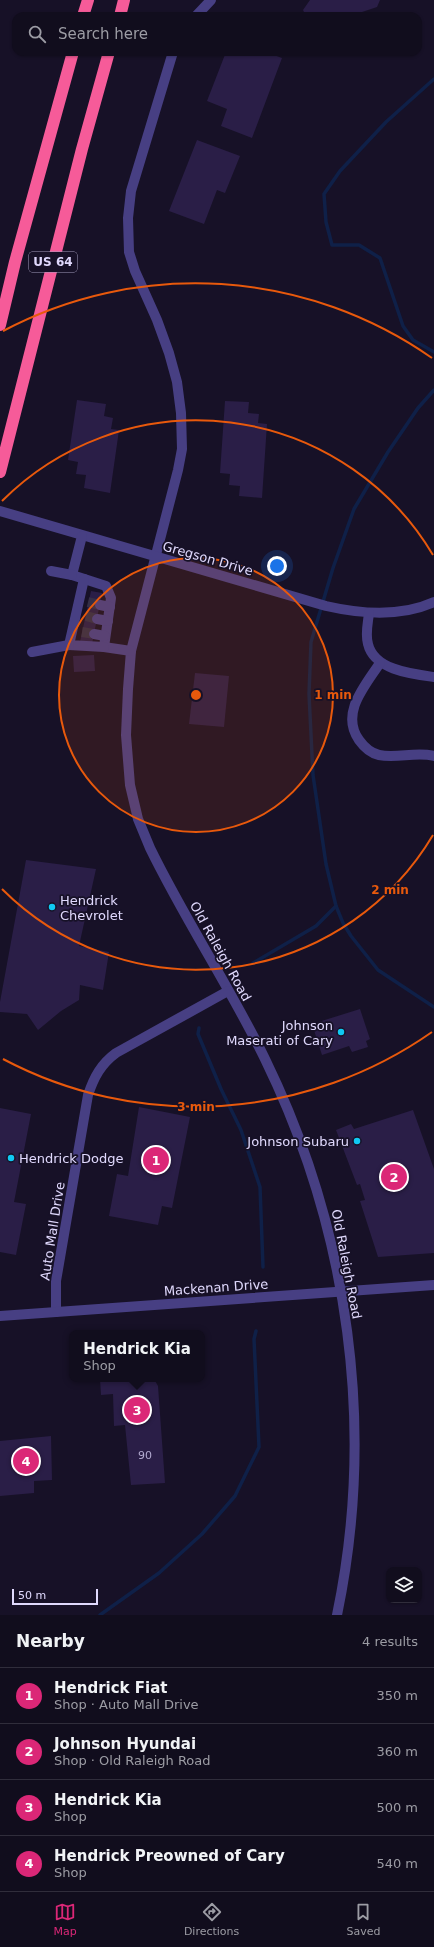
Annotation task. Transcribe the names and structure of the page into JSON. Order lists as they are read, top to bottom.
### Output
{
  "streets": {
    "highway": ["US 64"],
    "street": [
      "Gregson Drive",
      "Old Raleigh Road",
      "Auto Mall Drive",
      "Mackenan Drive"
    ]
  },
  "crossings": [
    ["Gregson Drive", "Old Raleigh Road"],
    ["Old Raleigh Road", "Auto Mall Drive"],
    ["Old Raleigh Road", "Mackenan Drive"],
    ["Auto Mall Drive", "Mackenan Drive"]
  ],
  "places": [
    "Hendrick Chevrolet",
    "Johnson Maserati of Cary",
    "Johnson Subaru",
    "Hendrick Dodge"
  ],
  "house_numbers": ["90"],
  "scale_bar": "50 m",
  "page": {
    "search": "Search here",
    "pins": [
      "1",
      "2",
      "3",
      "4"
    ],
    "popup": ["Hendrick Kia", "Shop"],
    "scale": "50 m",
    "heading": ["Nearby", "4 results"],
    "list": [
      {
        "mark": "1",
        "name": "Hendrick Fiat",
        "note": "Shop · Auto Mall Drive",
        "value": "350 m"
      },
      {
        "mark": "2",
        "name": "Johnson Hyundai",
        "note": "Shop · Old Raleigh Road",
        "value": "360 m"
      },
      {
        "mark": "3",
        "name": "Hendrick Kia",
        "note": "Shop",
        "value": "500 m"
      },
      {
        "mark": "4",
        "name": "Hendrick Preowned of Cary",
        "note": "Shop",
        "value": "540 m"
      }
    ],
    "nav": ["Map", "Directions", "Saved"]
  },
  "rings": ["1 min", "2 min", "3 min"]
}
